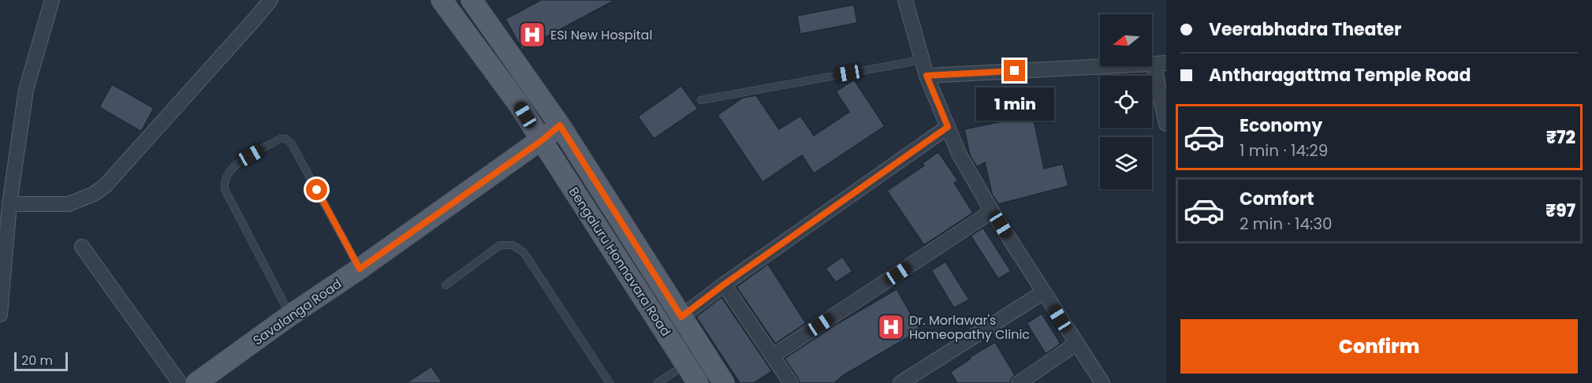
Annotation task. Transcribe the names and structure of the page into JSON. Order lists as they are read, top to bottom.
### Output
{
  "streets": {
    "main road": ["Bengaluru Honnavara Road", "Savalanga Road"]
  },
  "crossings": [
    ["Bengaluru Honnavara Road", "Savalanga Road"]
  ],
  "places": {
    "hospital": ["ESI New Hospital", "Dr. Morlawar's Homeopathy Clinic"]
  },
  "scale_bar": "20 m",
  "north": "left",
  "page": {
    "banner": ["Veerabhadra Theater", "Antharagattma Temple Road"],
    "bubble": "1 min",
    "list": [
      {
        "name": "Economy",
        "note": "1 min · 14:29",
        "value": "₹72"
      },
      {
        "name": "Comfort",
        "note": "2 min · 14:30",
        "value": "₹97"
      }
    ],
    "buttons": "Confirm",
    "scale": "20 m"
  }
}
